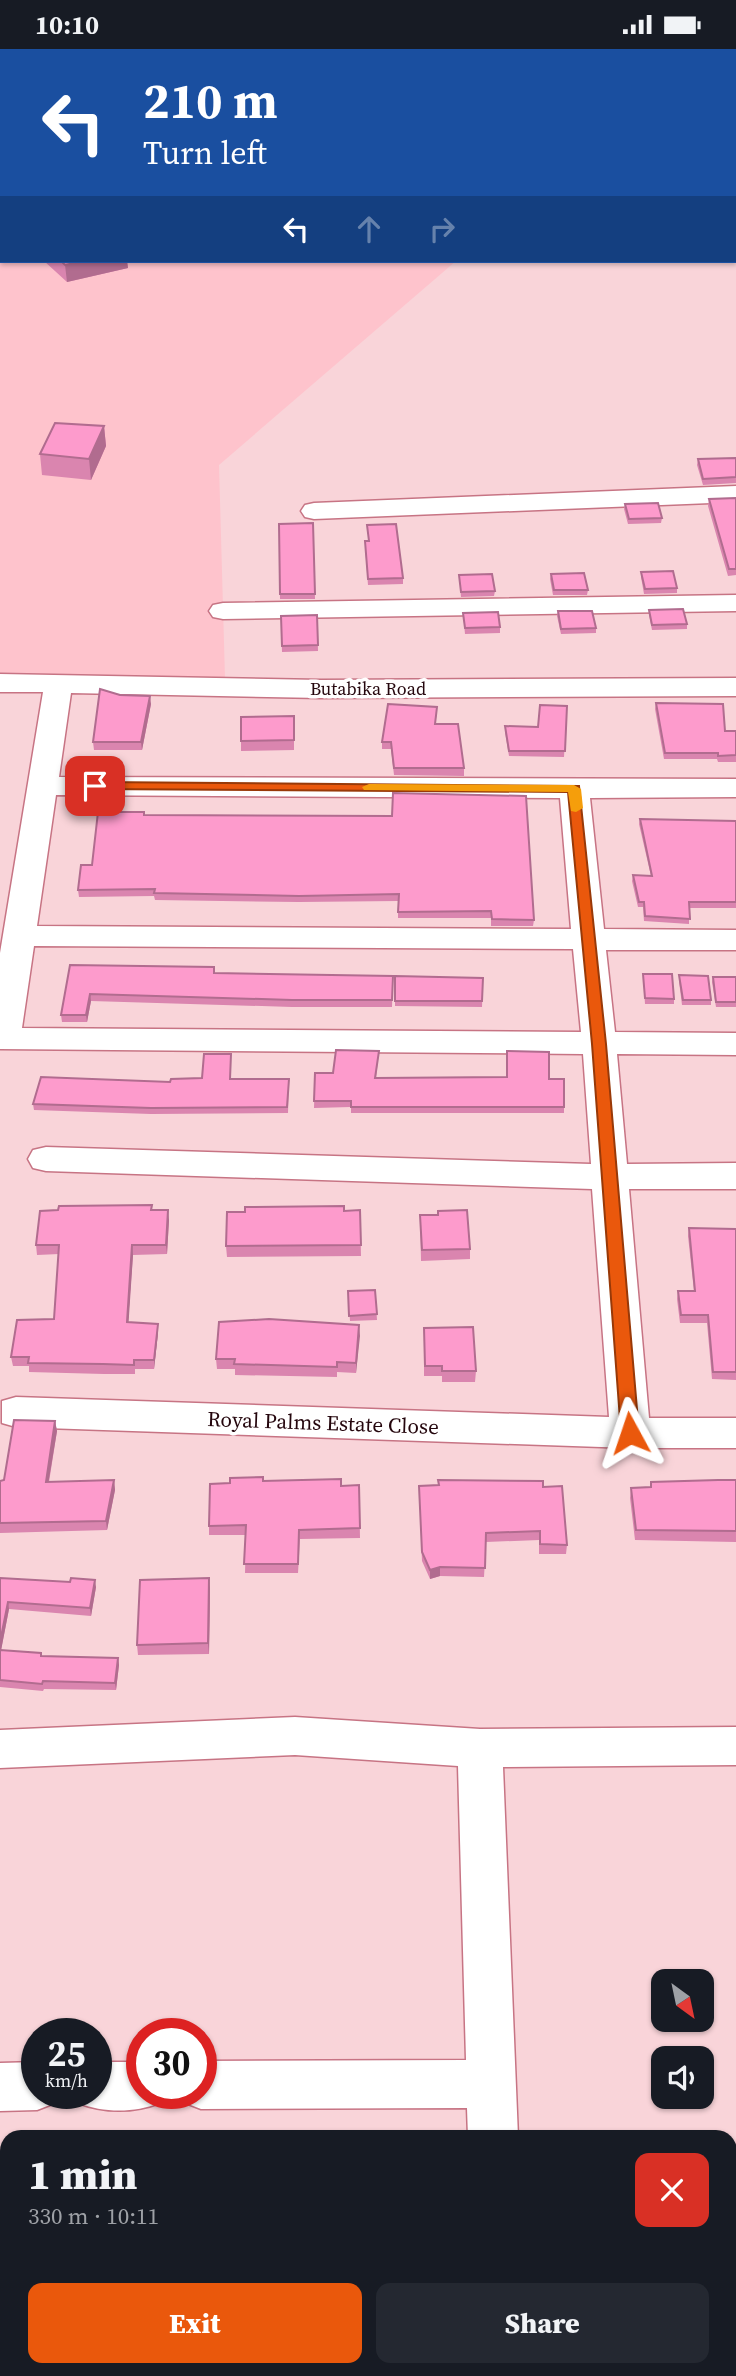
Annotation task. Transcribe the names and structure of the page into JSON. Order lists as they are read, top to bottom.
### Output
{
  "streets": {
    "street": ["Butabika Road", "Royal Palms Estate Close"]
  },
  "north": "bottom right",
  "page": {
    "status": "10:10",
    "turn": ["210 m", "Turn left"],
    "speed": "25 km/h",
    "limit": "30",
    "heading": ["1 min", "330 m · 10:11"],
    "buttons": ["Exit", "Share"]
  }
}
